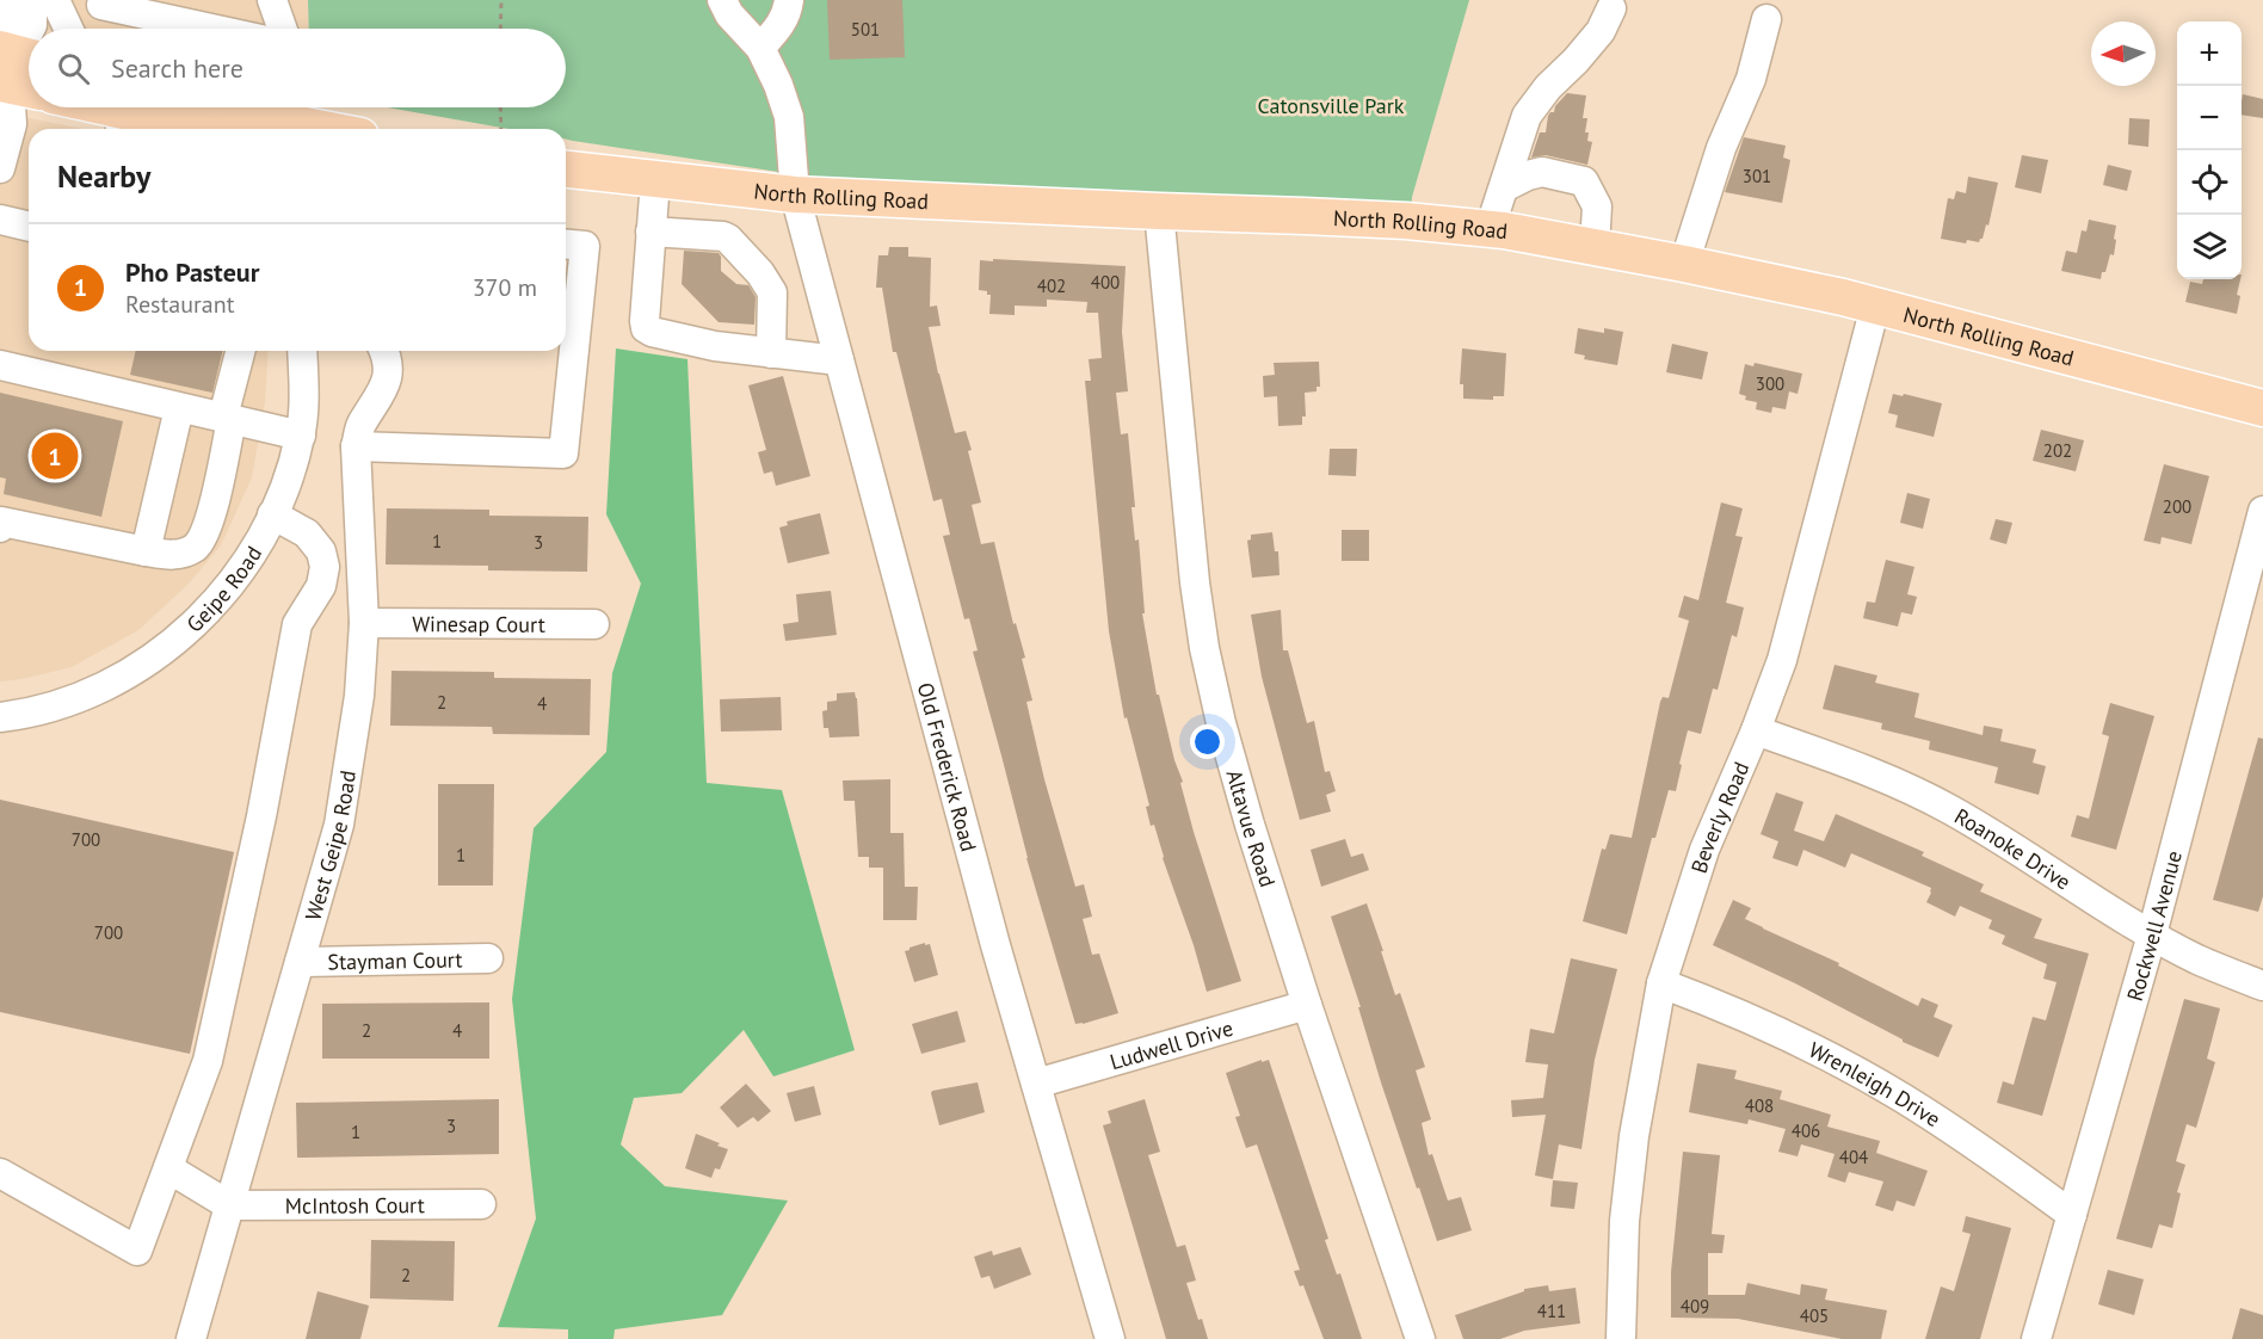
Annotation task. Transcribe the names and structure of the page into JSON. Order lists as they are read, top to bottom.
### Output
{
  "streets": {
    "main road": ["North Rolling Road"],
    "street": [
      "Geipe Road",
      "Winesap Court",
      "Old Frederick Road",
      "Beverly Road",
      "Altavue Road",
      "West Geipe Road",
      "Roanoke Drive",
      "Rockwell Avenue",
      "Stayman Court",
      "Ludwell Drive",
      "Wrenleigh Drive",
      "McIntosh Court"
    ]
  },
  "crossings": [
    ["North Rolling Road", "Old Frederick Road"],
    ["North Rolling Road", "Beverly Road"],
    ["North Rolling Road", "Altavue Road"],
    ["Winesap Court", "West Geipe Road"],
    ["Old Frederick Road", "Ludwell Drive"],
    ["Beverly Road", "Roanoke Drive"],
    ["Beverly Road", "Wrenleigh Drive"],
    ["Altavue Road", "Ludwell Drive"],
    ["West Geipe Road", "Stayman Court"],
    ["West Geipe Road", "McIntosh Court"],
    ["Roanoke Drive", "Rockwell Avenue"],
    ["Rockwell Avenue", "Wrenleigh Drive"]
  ],
  "parks": ["Catonsville Park"],
  "house_numbers": [
    "501",
    "301",
    "400",
    "402",
    "300",
    "202",
    "200",
    "1",
    "3",
    "2",
    "4",
    "700",
    "1",
    "700",
    "2",
    "4",
    "408",
    "3",
    "406",
    "1",
    "404",
    "2",
    "409",
    "411",
    "405"
  ],
  "north": "left",
  "page": {
    "map_buttons": ["+", "−"],
    "search": "Search here",
    "heading": "Nearby",
    "list": [
      {
        "mark": "1",
        "name": "Pho Pasteur",
        "note": "Restaurant",
        "value": "370 m"
      }
    ],
    "pins": "1"
  }
}
